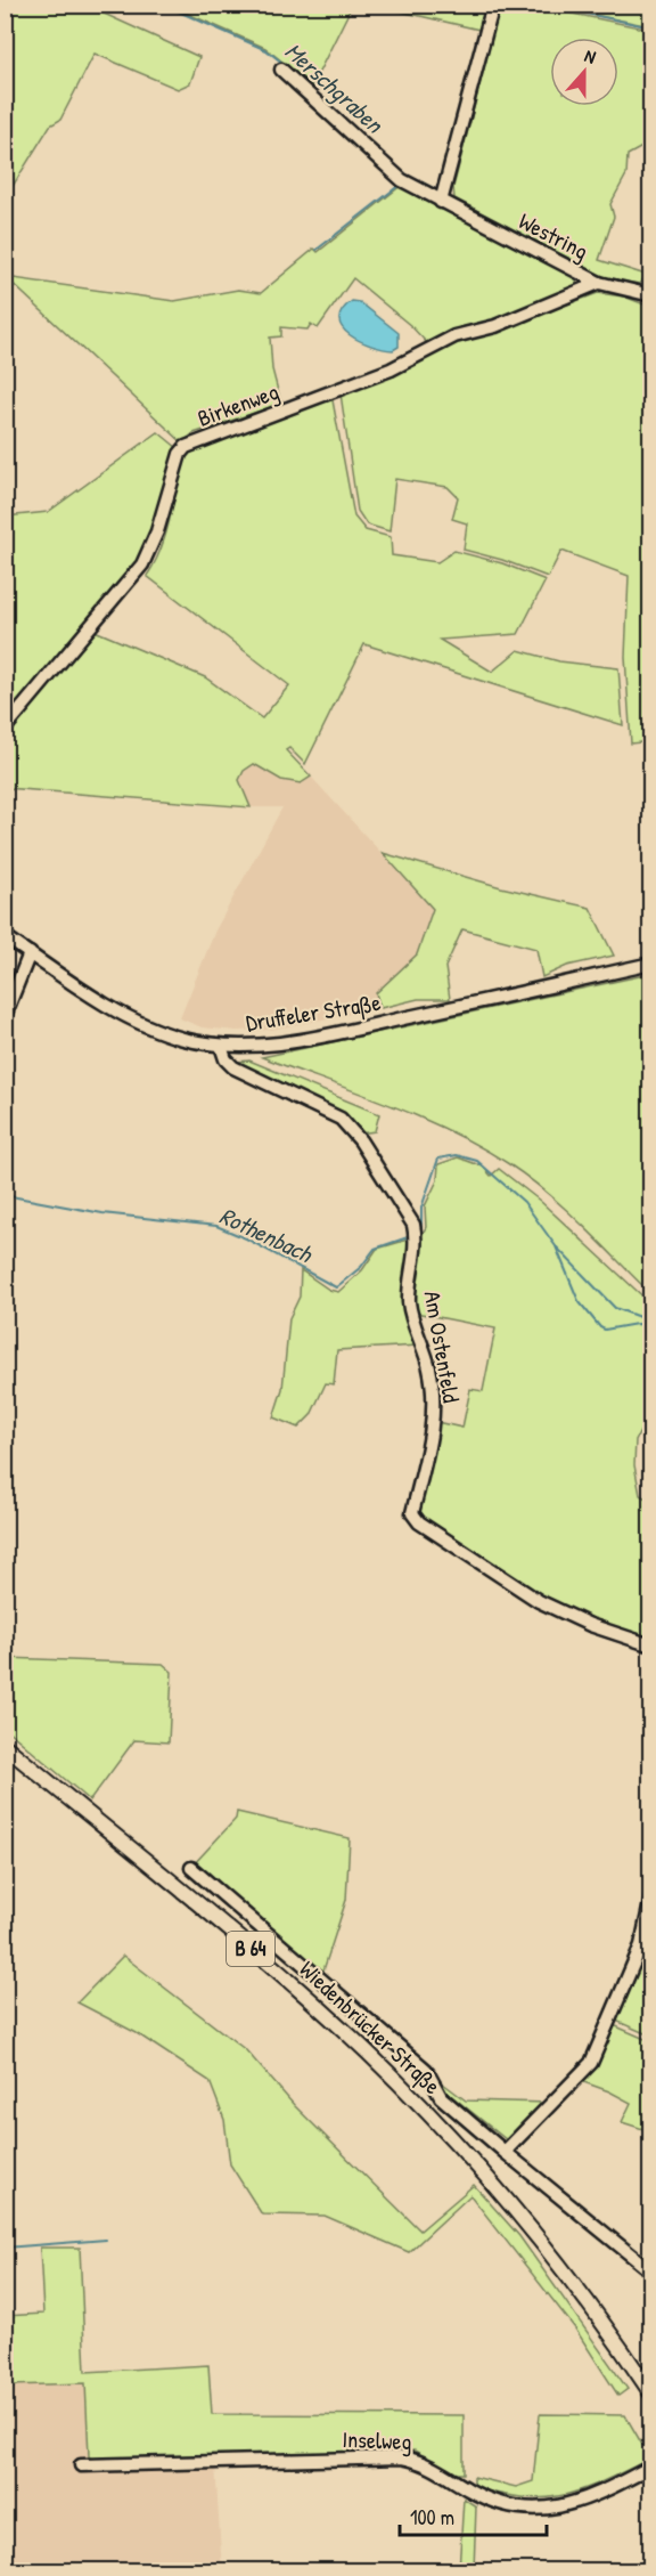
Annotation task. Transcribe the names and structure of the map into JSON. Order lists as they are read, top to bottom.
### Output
{
  "streets": {
    "main road": ["B 64", "Wiedenbrücker Straße"],
    "street": [
      "Westring",
      "Birkenweg",
      "Druffeler Straße",
      "Am Ostenfeld",
      "Inselweg"
    ]
  },
  "crossings": [
    ["Westring", "Birkenweg"],
    ["Druffeler Straße", "Am Ostenfeld"]
  ],
  "water": ["Merschgraben", "Rothenbach"],
  "scale_bar": "100 m",
  "north": "top"
}
